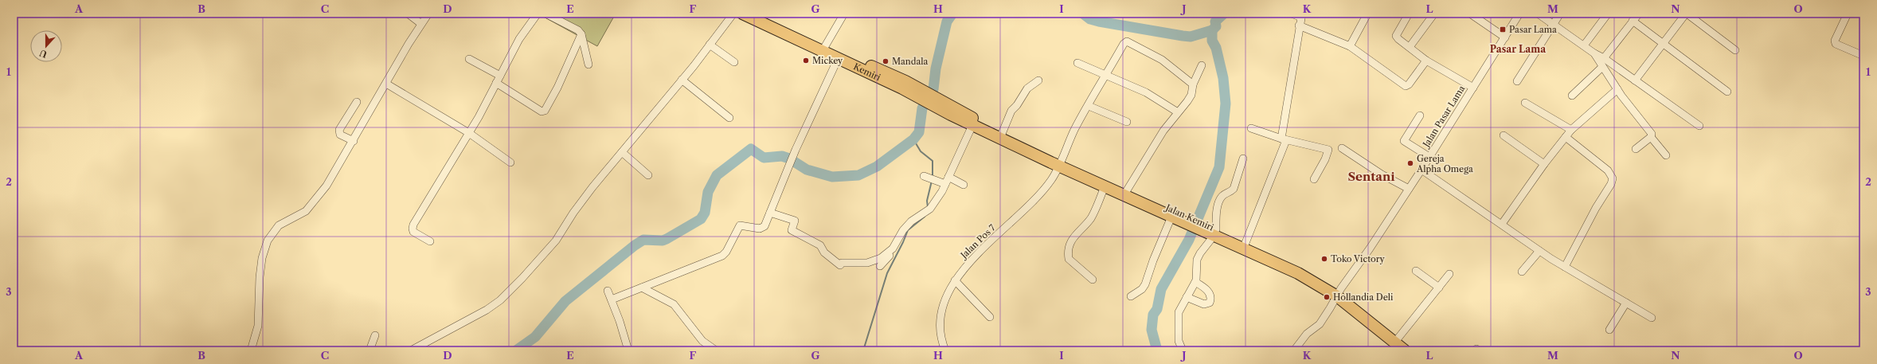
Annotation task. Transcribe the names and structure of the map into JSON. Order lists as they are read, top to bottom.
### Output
{
  "streets": {
    "highway": ["Kemiri", "Jalan Kemiri"],
    "street": ["Jalan Pasar Lama", "Jalan Pos 7"]
  },
  "crossings": [
    ["Kemiri", "Jalan Kemiri"],
    ["Jalan Pasar Lama", "Jalan Kemiri"],
    ["Jalan Kemiri", "Jalan Pos 7"]
  ],
  "districts": ["Pasar Lama", "Sentani"],
  "places": {
    "transit": ["Pasar Lama"],
    "other": [
      "Mickey",
      "Mandala",
      "Gereja Alpha Omega",
      "Toko Victory",
      "Hollandia Deli"
    ]
  },
  "north": "bottom",
  "grid": {
    "columns": [
      "A",
      "B",
      "C",
      "D",
      "E",
      "F",
      "G",
      "H",
      "I",
      "J",
      "K",
      "L",
      "M",
      "N",
      "O"
    ],
    "rows": ["1", "2", "3"]
  }
}
